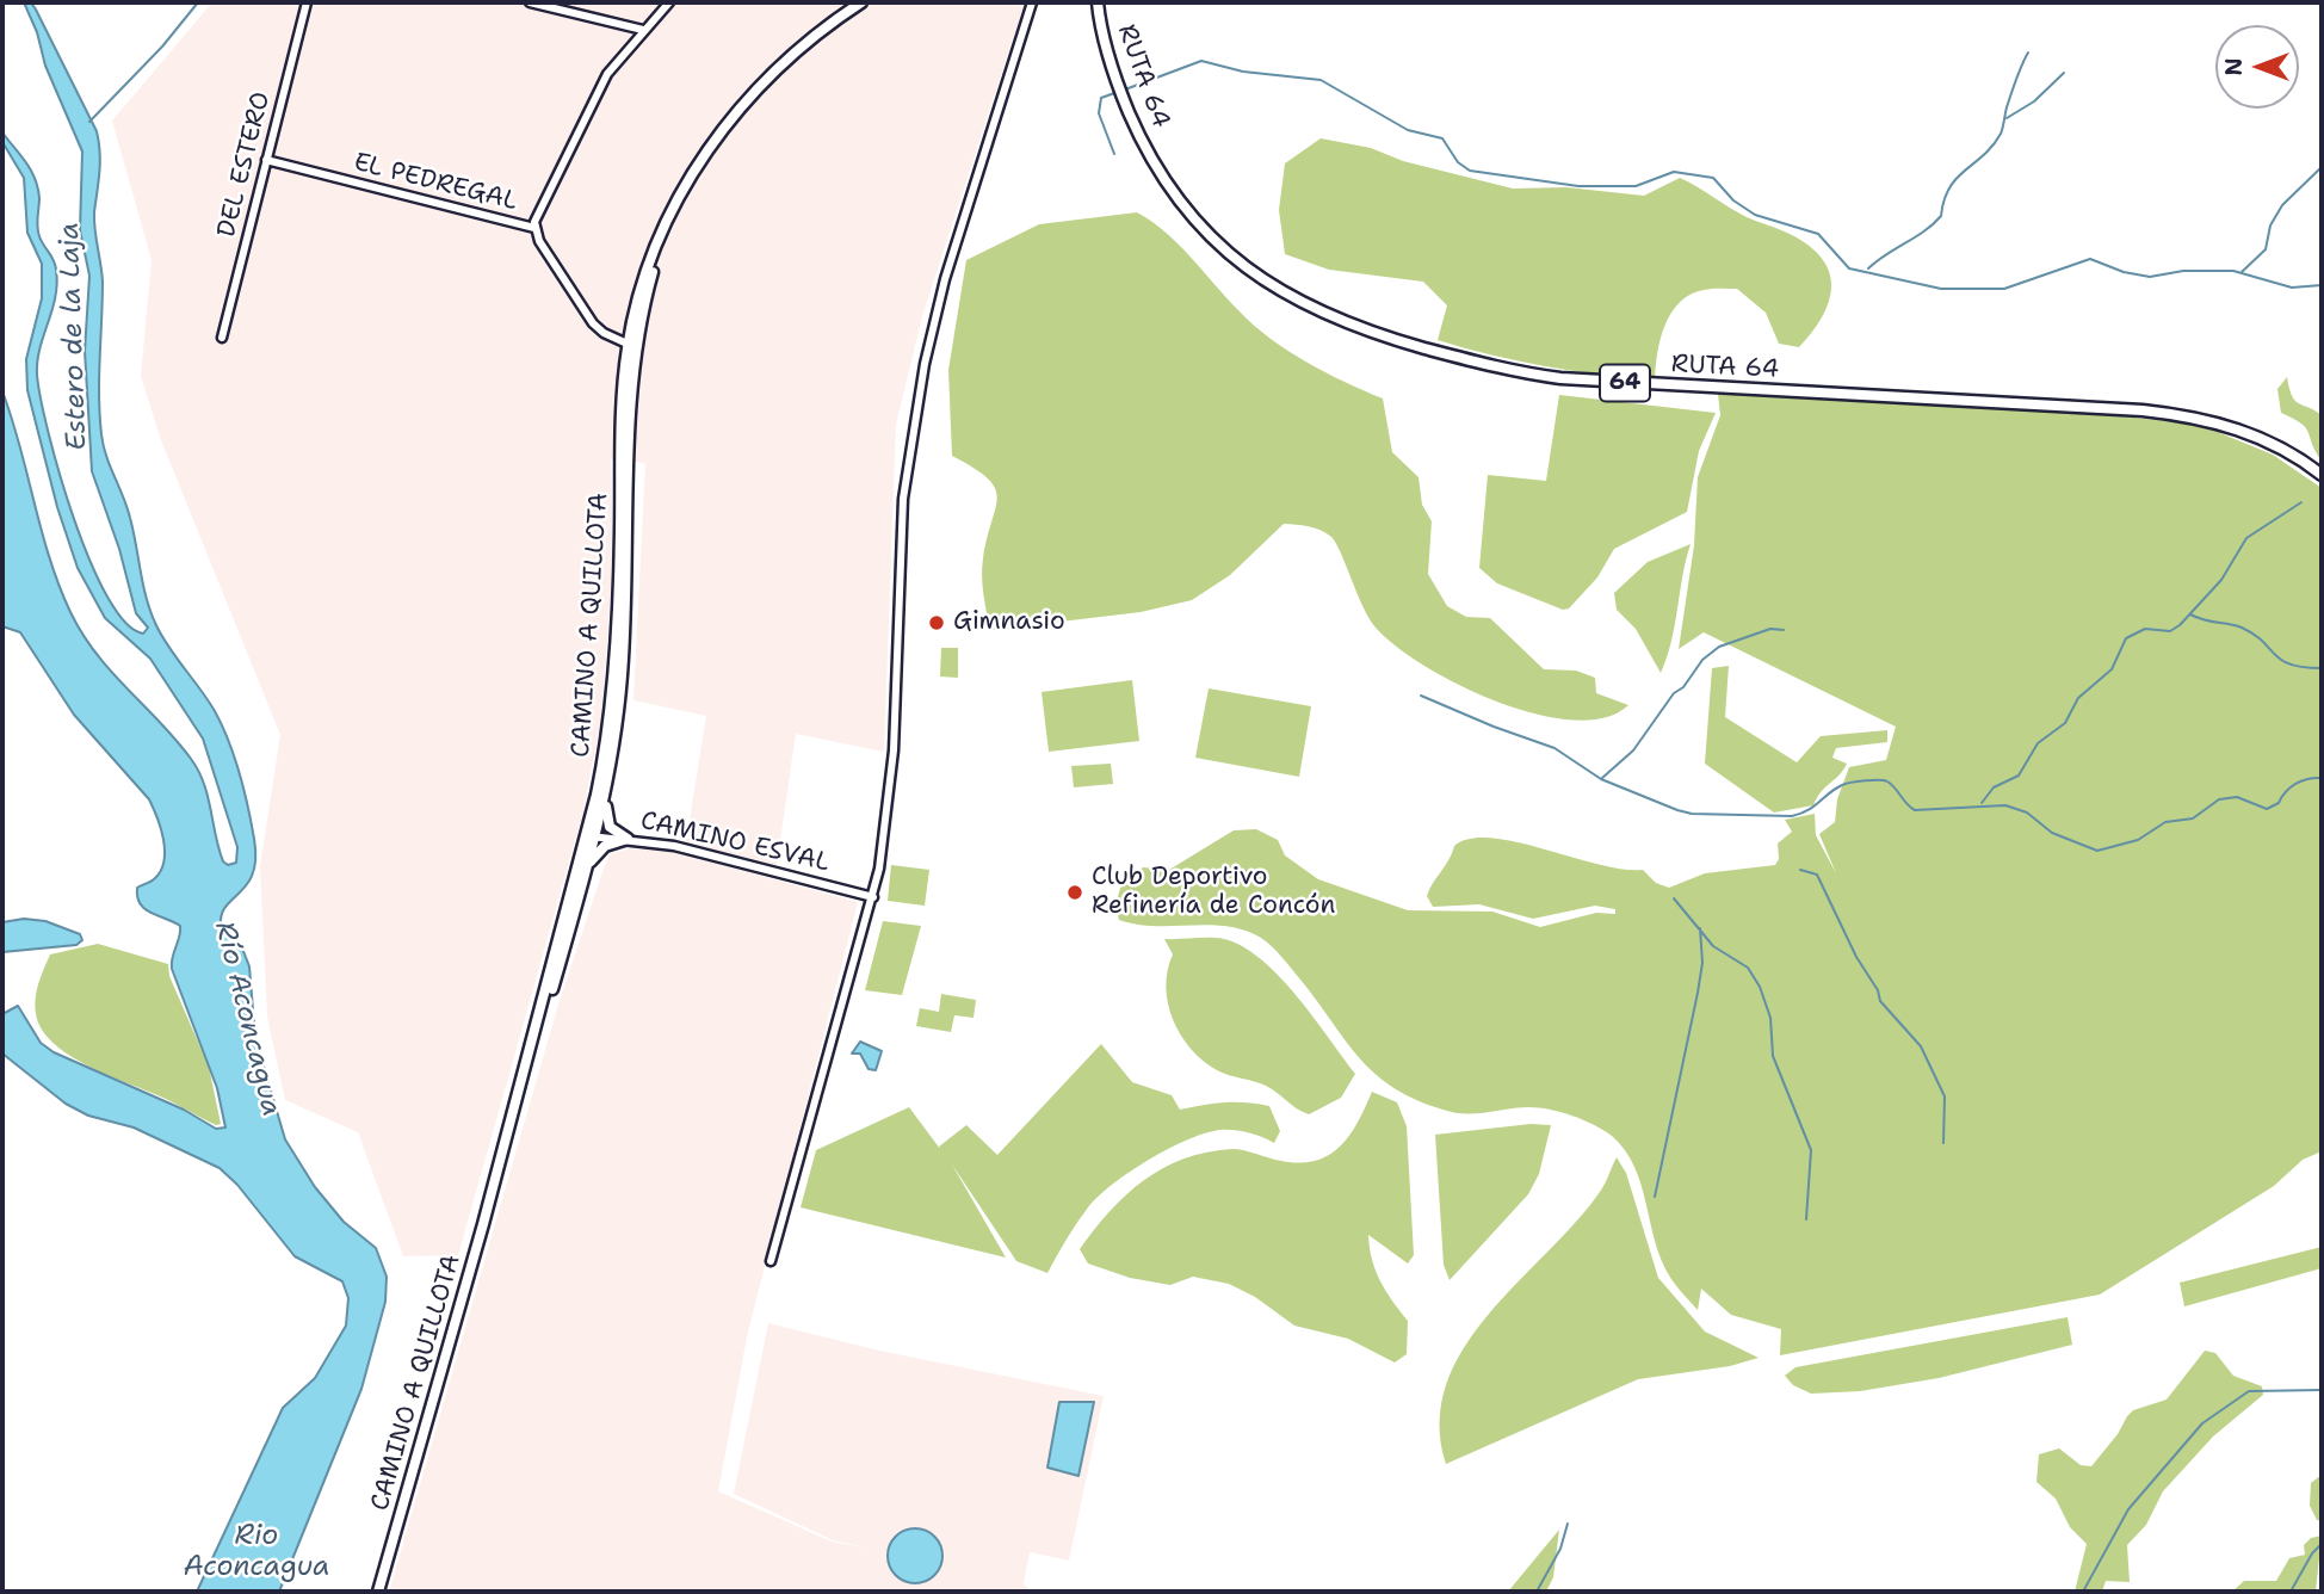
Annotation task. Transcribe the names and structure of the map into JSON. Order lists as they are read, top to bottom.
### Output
{
  "streets": {
    "main road": ["RUTA 64", "64", "CAMINO A QUILLOTA"],
    "street": ["DEL ESTERO", "EL PEDREGAL", "CAMINO ESVAL"]
  },
  "crossings": [
    ["DEL ESTERO", "EL PEDREGAL"],
    ["EL PEDREGAL", "CAMINO A QUILLOTA"],
    ["CAMINO A QUILLOTA", "CAMINO ESVAL"]
  ],
  "water": ["Estero de la Laja", "Río Aconcagua", "Rio Aconcagua"],
  "places": ["Gimnasio", "Club Deportivo Refinería de Concón"],
  "north": "left"
}
